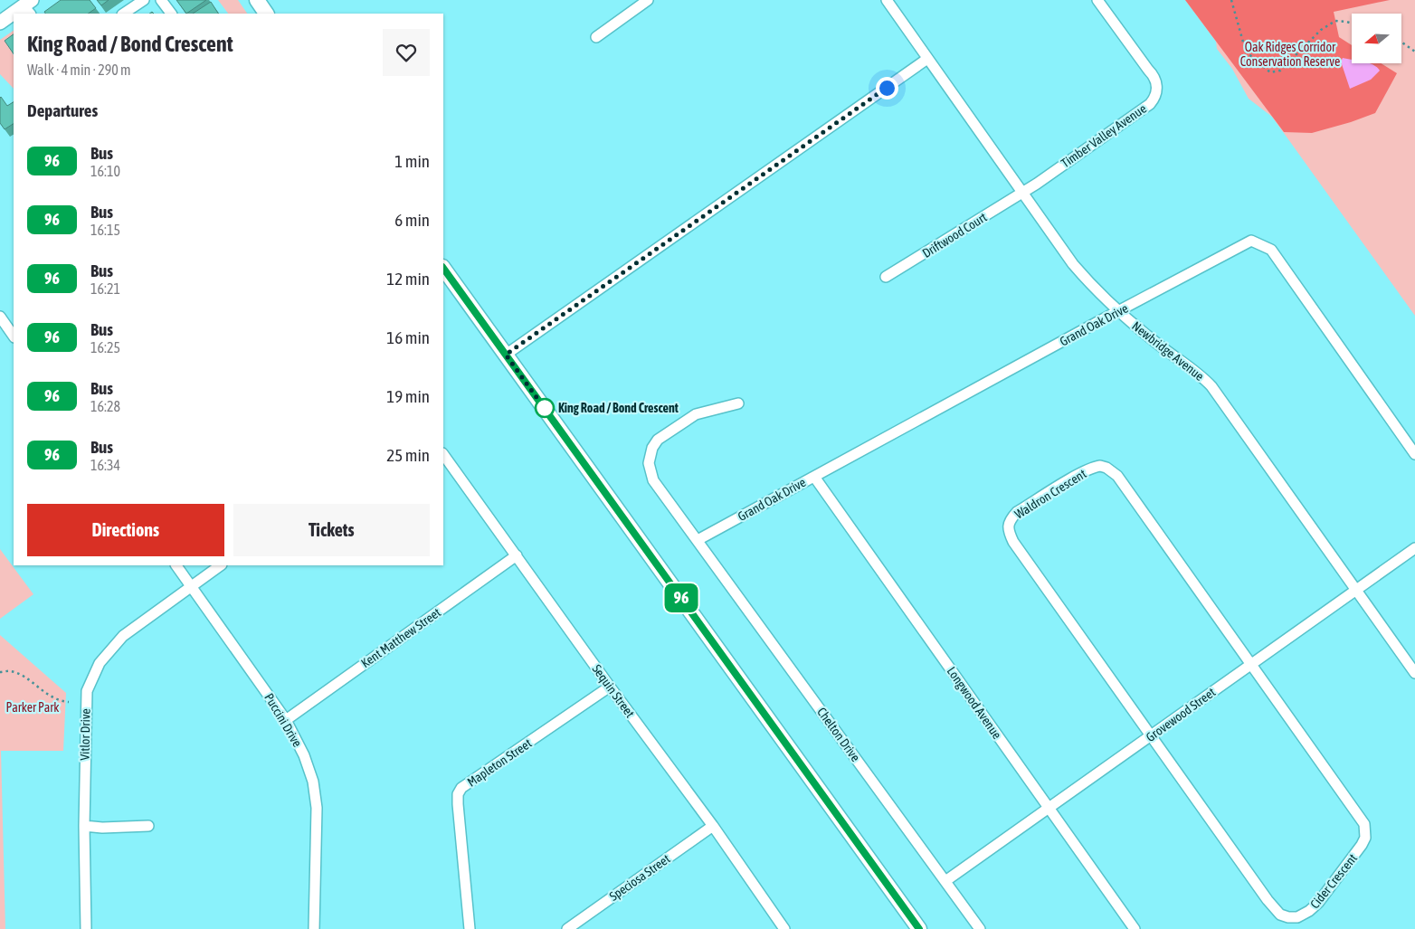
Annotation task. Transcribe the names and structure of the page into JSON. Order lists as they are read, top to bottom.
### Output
{
  "streets": {
    "street": [
      "Timber Valley Avenue",
      "Driftwood Court",
      "Grand Oak Drive",
      "Newbridge Avenue",
      "Waldron Crescent",
      "Kent Matthew Street",
      "Sequin Street",
      "Longwood Avenue",
      "Grovewood Street",
      "Puccini Drive",
      "Vitlor Drive",
      "Chelton Drive",
      "Mapleton Street",
      "Speciosa Street",
      "Cider Crescent"
    ]
  },
  "crossings": [
    ["Timber Valley Avenue", "Driftwood Court"],
    ["Timber Valley Avenue", "Newbridge Avenue"],
    ["Driftwood Court", "Newbridge Avenue"],
    ["Grand Oak Drive", "Newbridge Avenue"],
    ["Grand Oak Drive", "Longwood Avenue"],
    ["Grand Oak Drive", "Chelton Drive"],
    ["Newbridge Avenue", "Grovewood Street"],
    ["Waldron Crescent", "Grovewood Street"],
    ["Waldron Crescent", "Cider Crescent"],
    ["Kent Matthew Street", "Sequin Street"],
    ["Kent Matthew Street", "Puccini Drive"],
    ["Sequin Street", "Mapleton Street"],
    ["Sequin Street", "Speciosa Street"],
    ["Longwood Avenue", "Grovewood Street"],
    ["Grovewood Street", "Chelton Drive"],
    ["Grovewood Street", "Cider Crescent"],
    ["Puccini Drive", "Vitlor Drive"]
  ],
  "parks": ["Oak Ridges Corridor Conservation Reserve", "Parker Park"],
  "places": ["King Road / Bond Crescent"],
  "lines": ["bus line 96"],
  "north": "left",
  "page": {
    "on_map": "96",
    "heading": [
      ["King Road / Bond Crescent", "Walk · 4 min · 290 m"],
      "Departures"
    ],
    "list": [
      {
        "mark": "96",
        "name": "Bus",
        "note": "16:10",
        "value": "1 min"
      },
      {
        "mark": "96",
        "name": "Bus",
        "note": "16:15",
        "value": "6 min"
      },
      {
        "mark": "96",
        "name": "Bus",
        "note": "16:21",
        "value": "12 min"
      },
      {
        "mark": "96",
        "name": "Bus",
        "note": "16:25",
        "value": "16 min"
      },
      {
        "mark": "96",
        "name": "Bus",
        "note": "16:28",
        "value": "19 min"
      },
      {
        "mark": "96",
        "name": "Bus",
        "note": "16:34",
        "value": "25 min"
      }
    ],
    "buttons": ["Directions", "Tickets"]
  }
}
